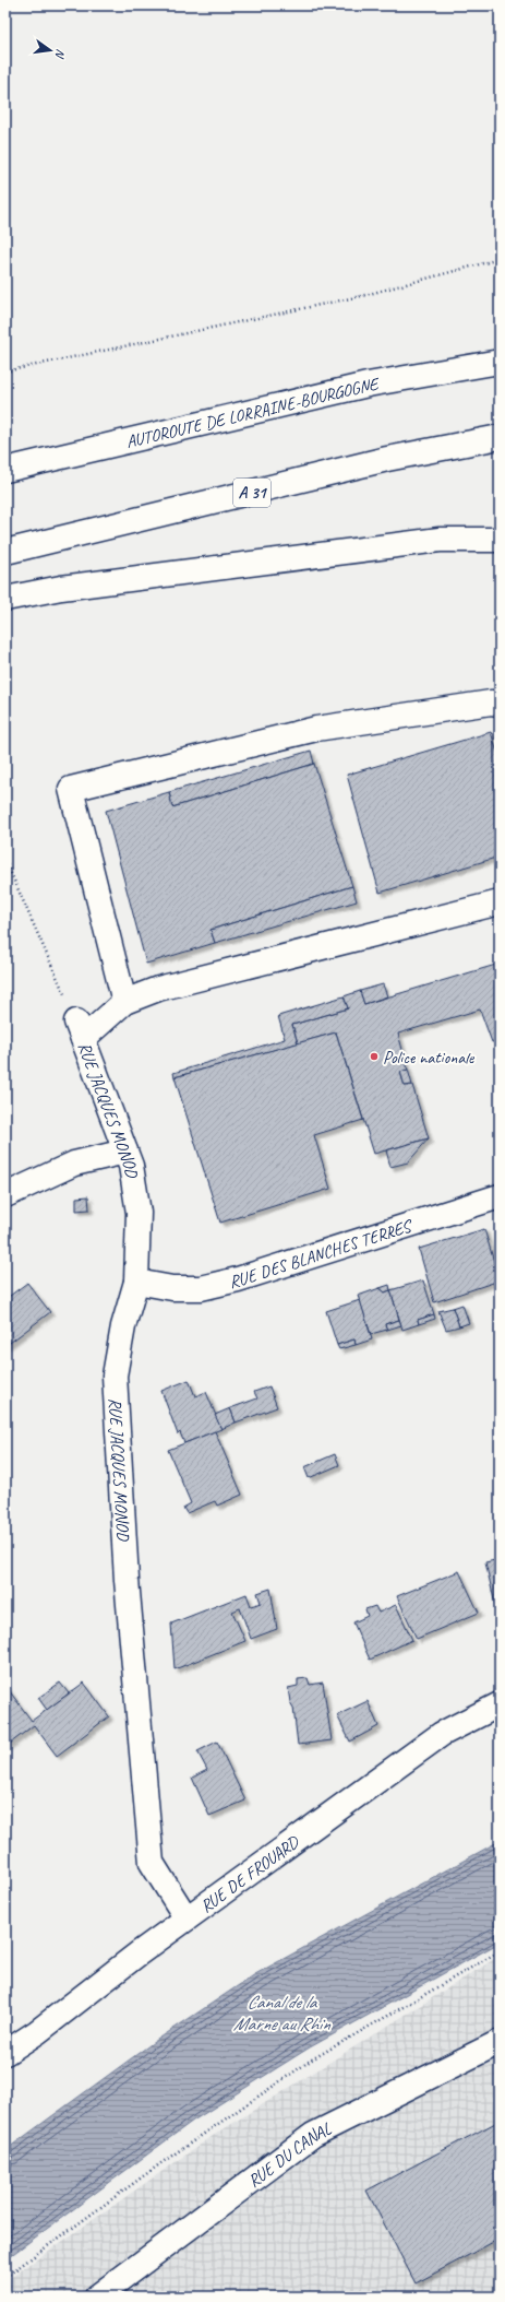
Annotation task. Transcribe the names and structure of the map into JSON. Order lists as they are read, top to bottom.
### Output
{
  "streets": {
    "main road": [
      "AUTOROUTE DE LORRAINE-BOURGOGNE",
      "A 31",
      "RUE JACQUES MONOD",
      "RUE DES BLANCHES TERRES",
      "RUE DE FROUARD",
      "RUE DU CANAL"
    ]
  },
  "crossings": [
    ["RUE JACQUES MONOD", "RUE DES BLANCHES TERRES"],
    ["RUE JACQUES MONOD", "RUE DE FROUARD"]
  ],
  "water": ["Canal de la Marne au Rhin"],
  "places": ["Police nationale"],
  "north": "right"
}
